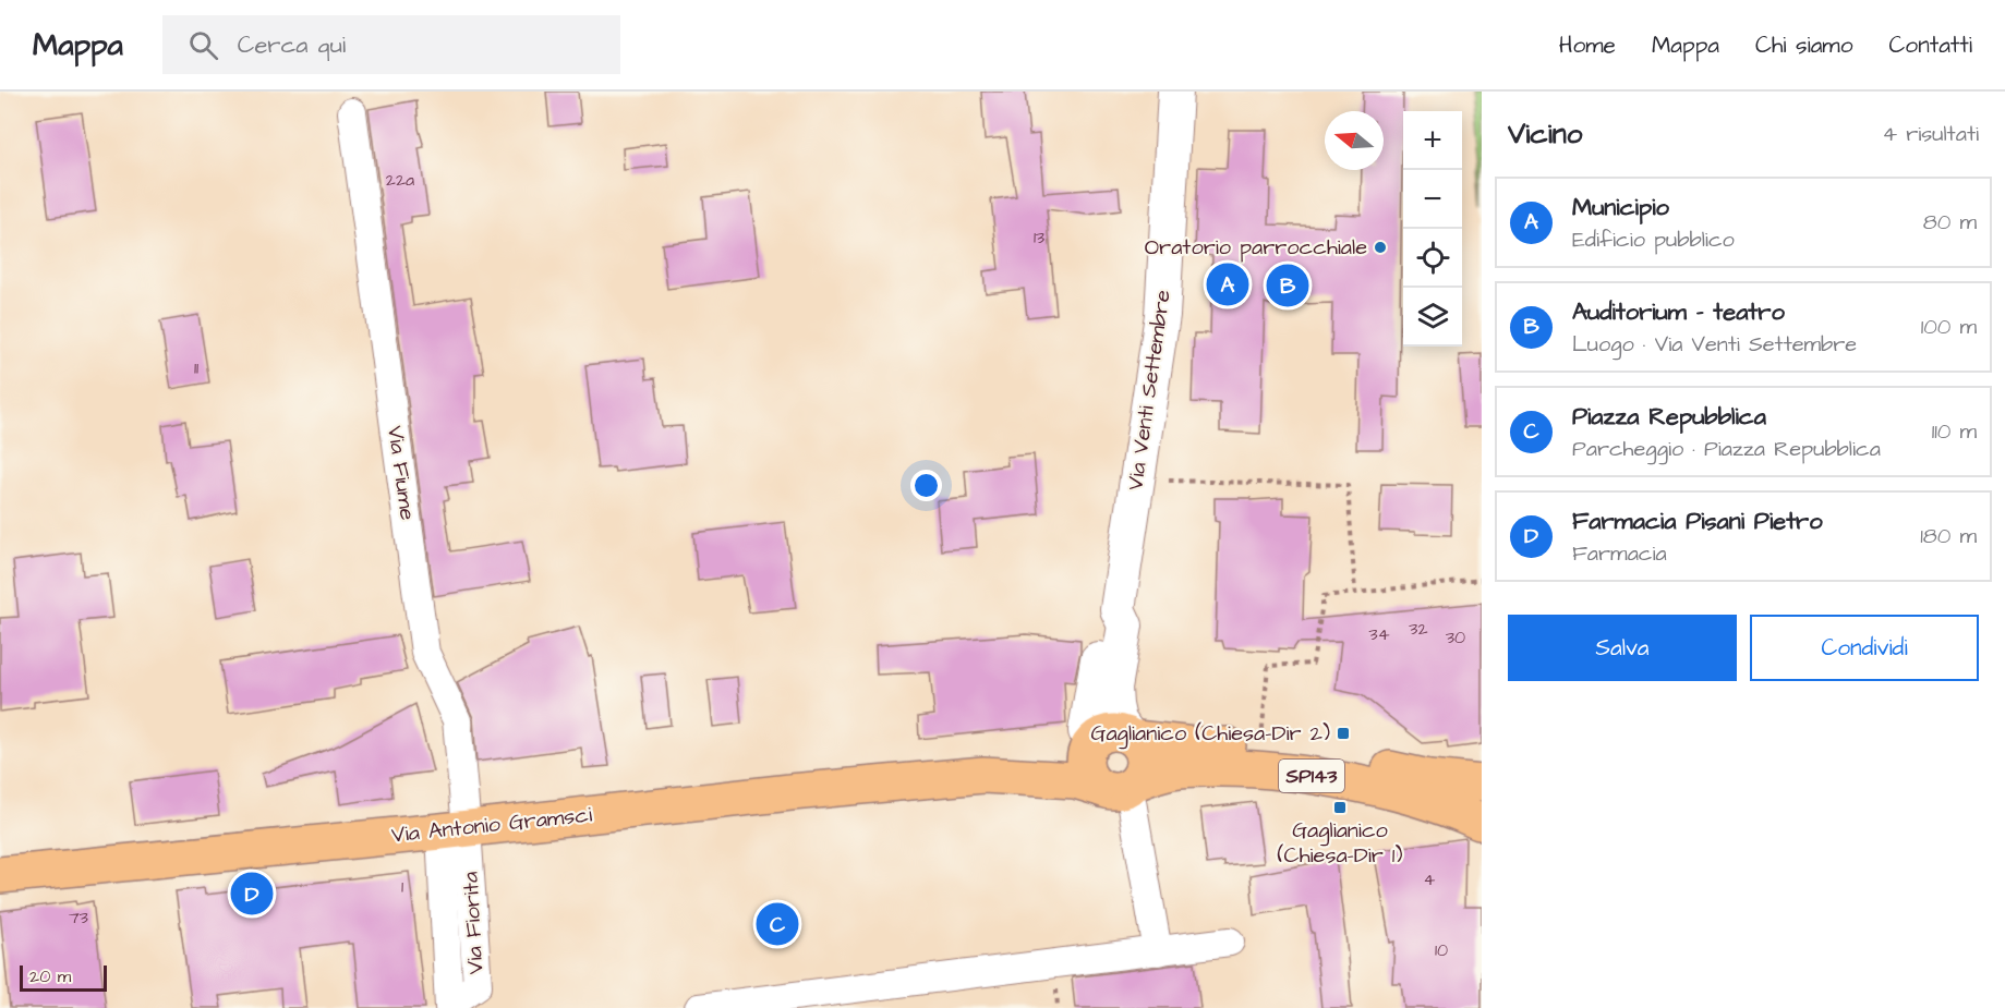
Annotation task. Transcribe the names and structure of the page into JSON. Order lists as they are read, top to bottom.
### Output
{
  "streets": {
    "main road": ["SP143", "Via Antonio Gramsci"],
    "street": ["Via Venti Settembre", "Via Fiume", "Via Fiorita"]
  },
  "crossings": [
    ["Via Venti Settembre", "SP143"],
    ["Via Venti Settembre", "Via Antonio Gramsci"],
    ["Via Fiume", "Via Antonio Gramsci"],
    ["Via Fiume", "Via Fiorita"],
    ["SP143", "Via Antonio Gramsci"],
    ["Via Antonio Gramsci", "Via Fiorita"]
  ],
  "places": {
    "other": ["Oratorio parrocchiale"],
    "transit": ["Gaglianico (Chiesa-Dir 2)", "Gaglianico (Chiesa-Dir 1)"]
  },
  "house_numbers": [
    "22a",
    "13",
    "11",
    "32",
    "34",
    "30",
    "4",
    "1",
    "73",
    "10"
  ],
  "scale_bar": "20 m",
  "north": "left",
  "page": {
    "header": "Mappa",
    "search": "Cerca qui",
    "nav": [
      "Home",
      "Mappa",
      "Chi siamo",
      "Contatti"
    ],
    "heading": ["Vicino", "4 risultati"],
    "map_buttons": ["+", "−"],
    "list": [
      {
        "mark": "A",
        "name": "Municipio",
        "note": "Edificio pubblico",
        "value": "80 m"
      },
      {
        "mark": "B",
        "name": "Auditorium - teatro",
        "note": "Luogo · Via Venti Settembre",
        "value": "100 m"
      },
      {
        "mark": "C",
        "name": "Piazza Repubblica",
        "note": "Parcheggio · Piazza Repubblica",
        "value": "110 m"
      },
      {
        "mark": "D",
        "name": "Farmacia Pisani Pietro",
        "note": "Farmacia",
        "value": "180 m"
      }
    ],
    "pins": [
      "A",
      "B",
      "D",
      "C"
    ],
    "buttons": ["Salva", "Condividi"],
    "scale": "20 m"
  }
}
